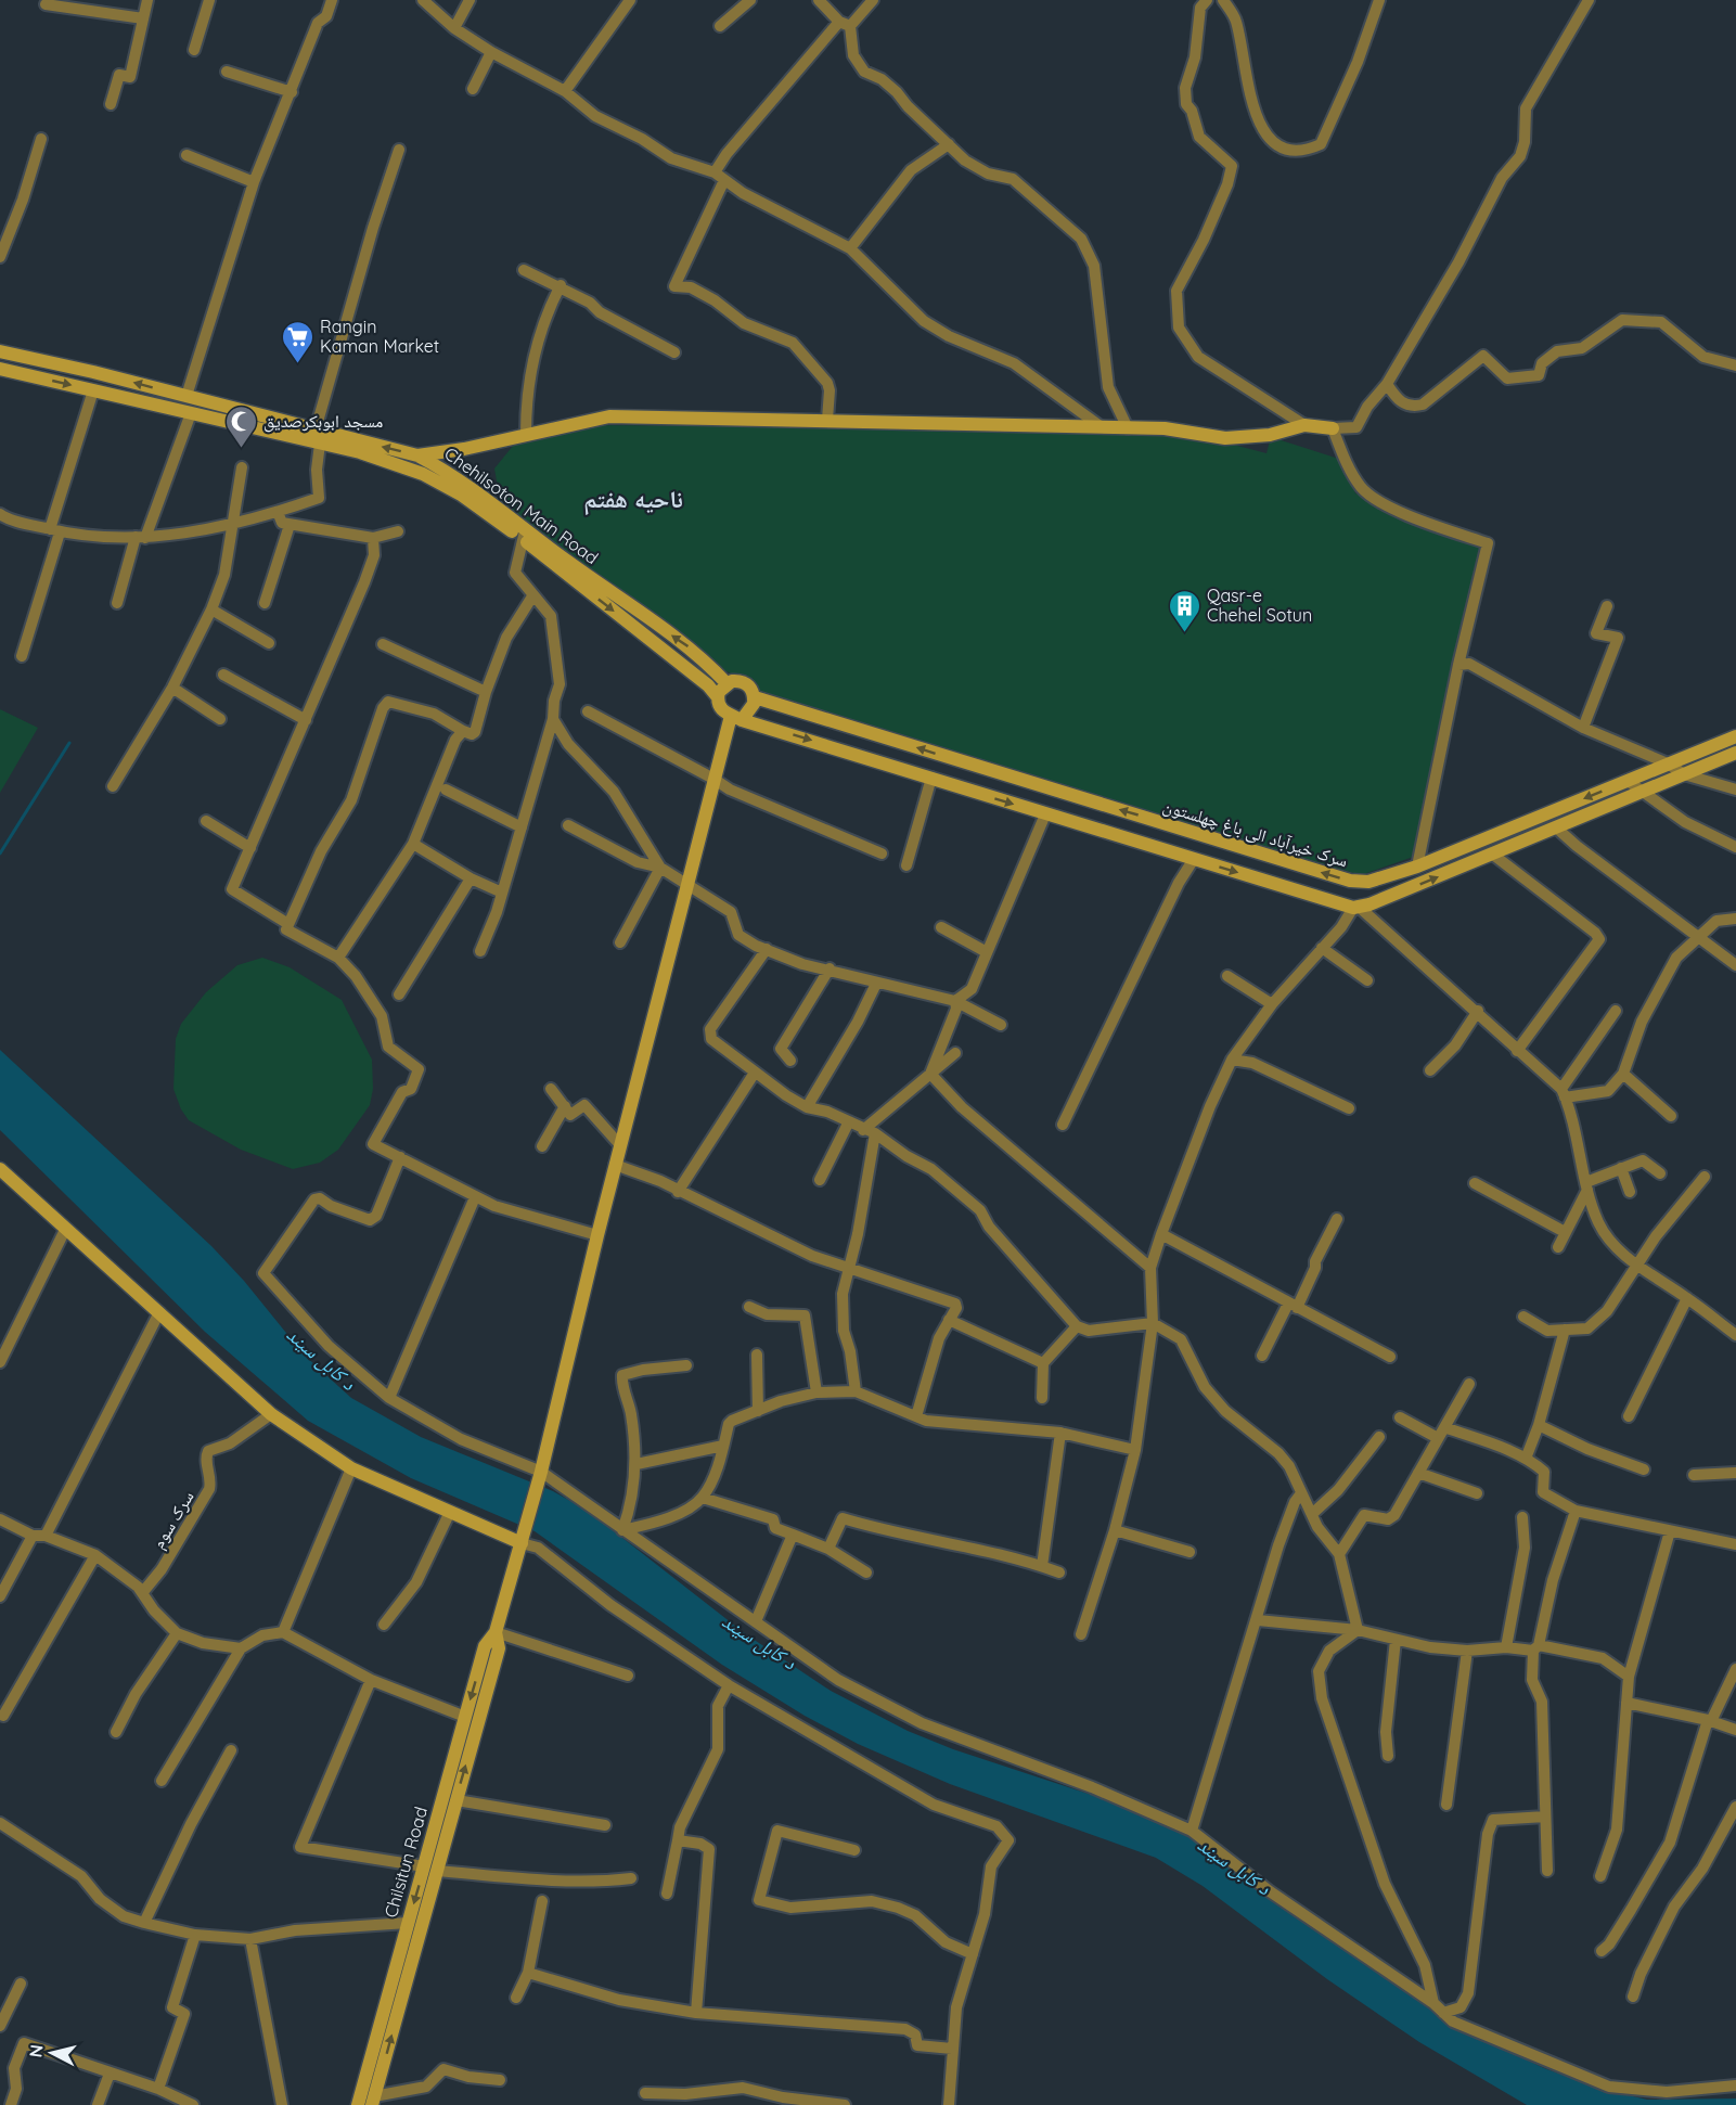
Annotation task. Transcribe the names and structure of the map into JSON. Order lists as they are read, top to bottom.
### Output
{
  "streets": {
    "main road": ["Chehilsoton Main Road", "سرک خیرآباد الی باغ چهلستون", "Chilsitun Road"],
    "street": ["سرک سوم"]
  },
  "crossings": [
    ["Chehilsoton Main Road", "سرک خیرآباد الی باغ چهلستون"],
    ["Chehilsoton Main Road", "Chilsitun Road"],
    ["سرک خیرآباد الی باغ چهلستون", "Chilsitun Road"]
  ],
  "districts": ["ناحیه هفتم"],
  "water": ["د کابل سيند"],
  "places": {
    "supermarket": ["Rangin Kaman Market"],
    "mosque": ["مسجد ابوبکرصدیق"],
    "building": ["Qasr-e Chehel Sotun"]
  },
  "north": "left"
}
